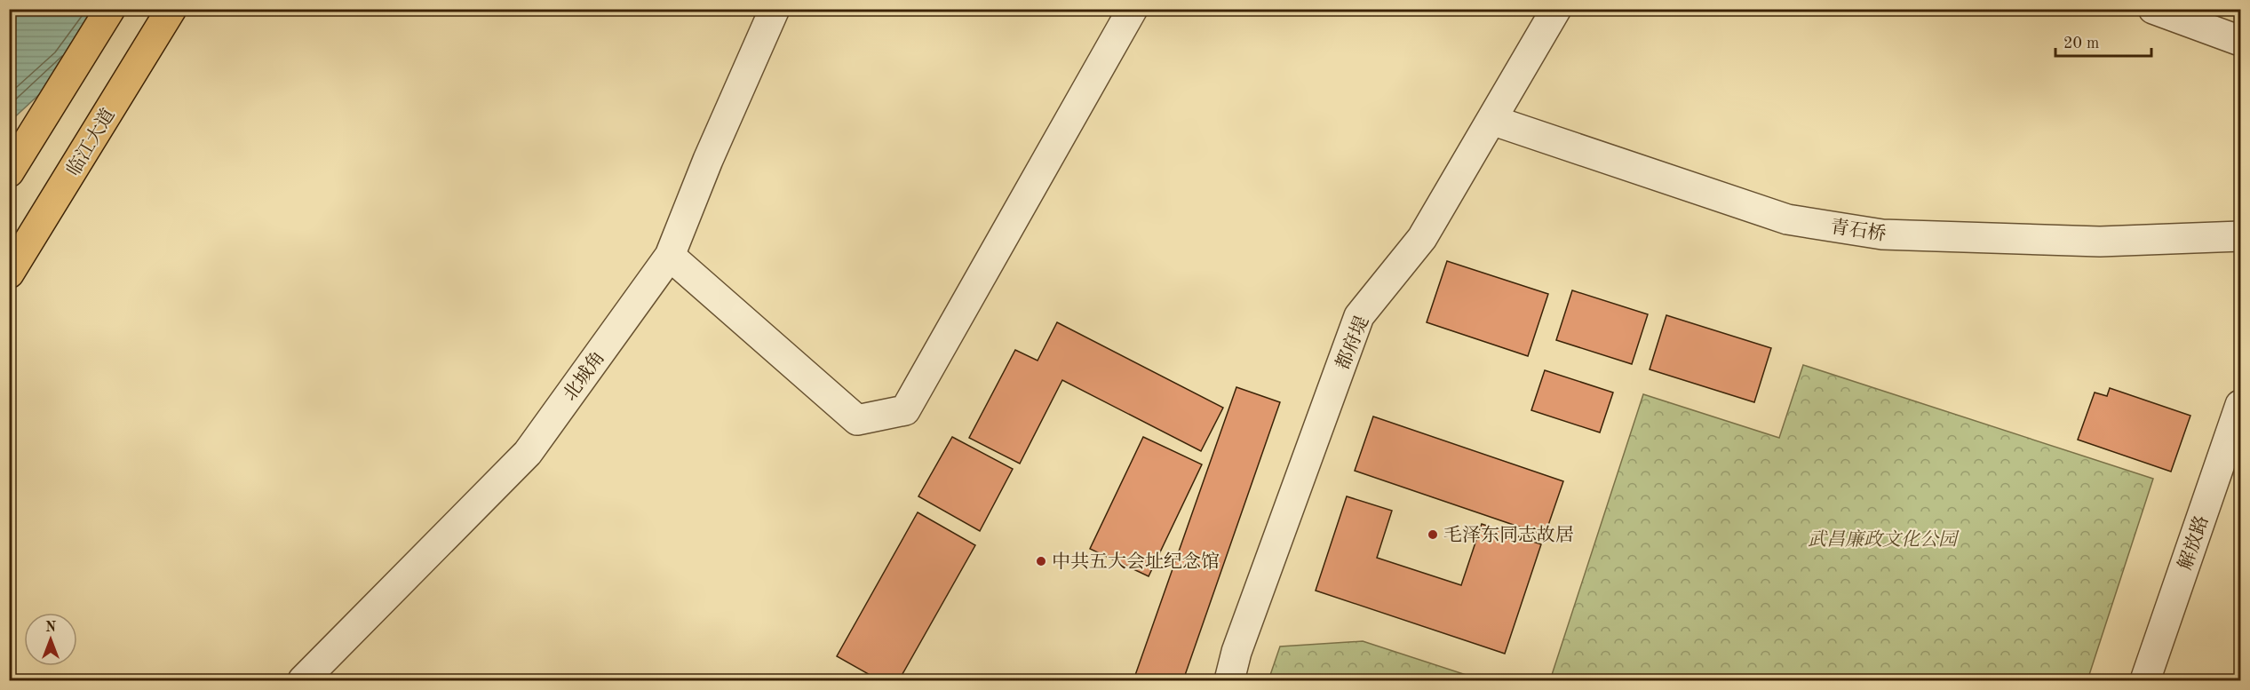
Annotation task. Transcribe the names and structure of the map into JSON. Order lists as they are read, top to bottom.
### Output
{
  "streets": {
    "main road": ["临江大道"],
    "street": [
      "青石桥",
      "都府堤",
      "北城角",
      "解放路"
    ]
  },
  "crossings": [
    ["青石桥", "都府堤"]
  ],
  "parks": ["武昌廉政文化公园"],
  "places": ["毛泽东同志故居", "中共五大会址纪念馆"],
  "scale_bar": "20 m",
  "north": "top"
}
